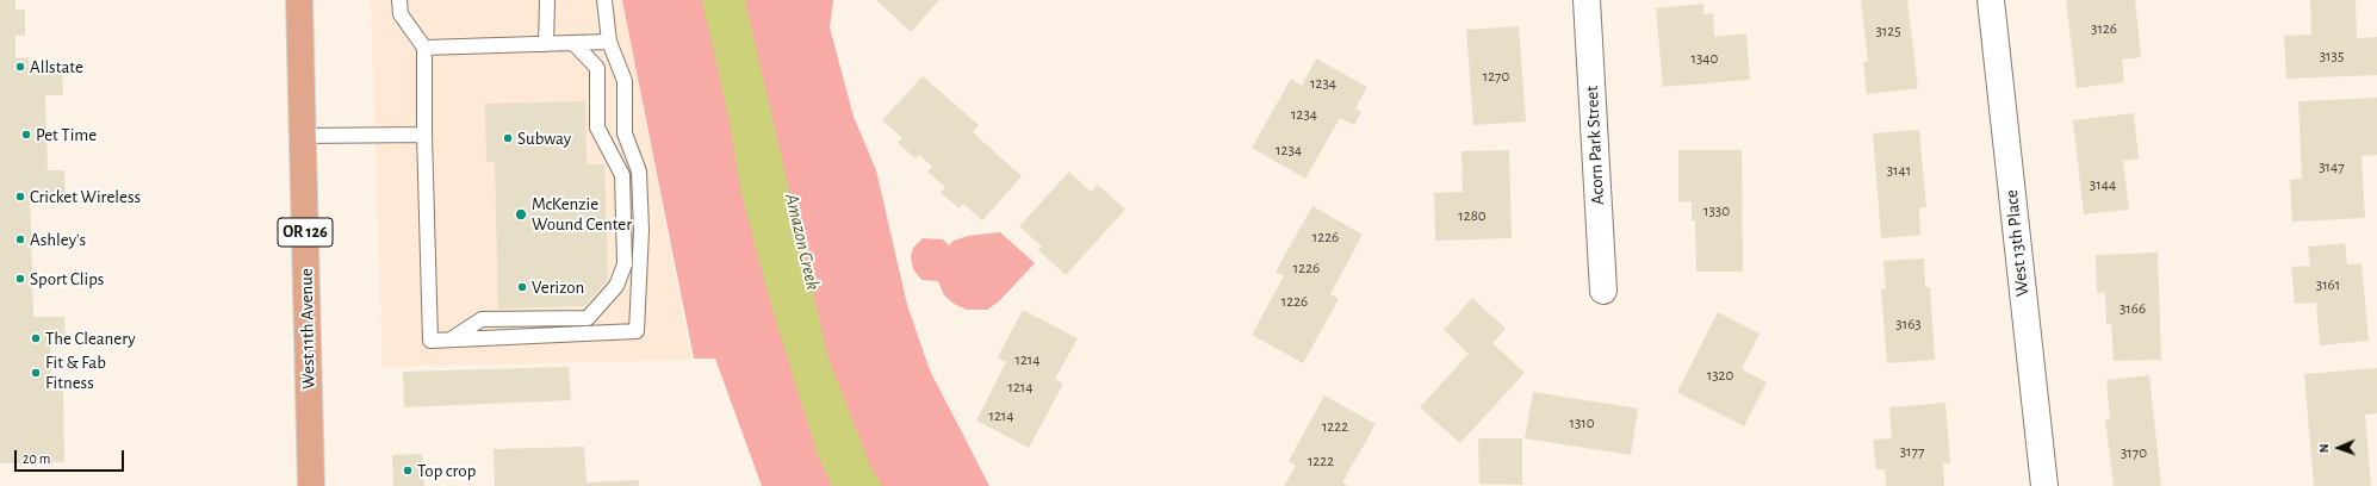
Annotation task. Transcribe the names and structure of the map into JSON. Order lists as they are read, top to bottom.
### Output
{
  "streets": {
    "main road": ["OR 126", "West 11th Avenue"],
    "street": ["Acorn Park Street", "West 13th Place"]
  },
  "water": ["Amazon Creek"],
  "places": [
    "Allstate",
    "Pet Time",
    "Subway",
    "Cricket Wireless",
    "McKenzie Wound Center",
    "Ashley's",
    "Sport Clips",
    "Verizon",
    "The Cleanery",
    "Fit & Fab Fitness",
    "Top crop"
  ],
  "house_numbers": [
    "3126",
    "3125",
    "3135",
    "1340",
    "1270",
    "1234",
    "1234",
    "1234",
    "3147",
    "3141",
    "3144",
    "1330",
    "1280",
    "1226",
    "1226",
    "3161",
    "1226",
    "3166",
    "3163",
    "1214",
    "1320",
    "1214",
    "1214",
    "1310",
    "1222",
    "3177",
    "3170",
    "1222"
  ],
  "scale_bar": "20 m",
  "north": "left"
}
